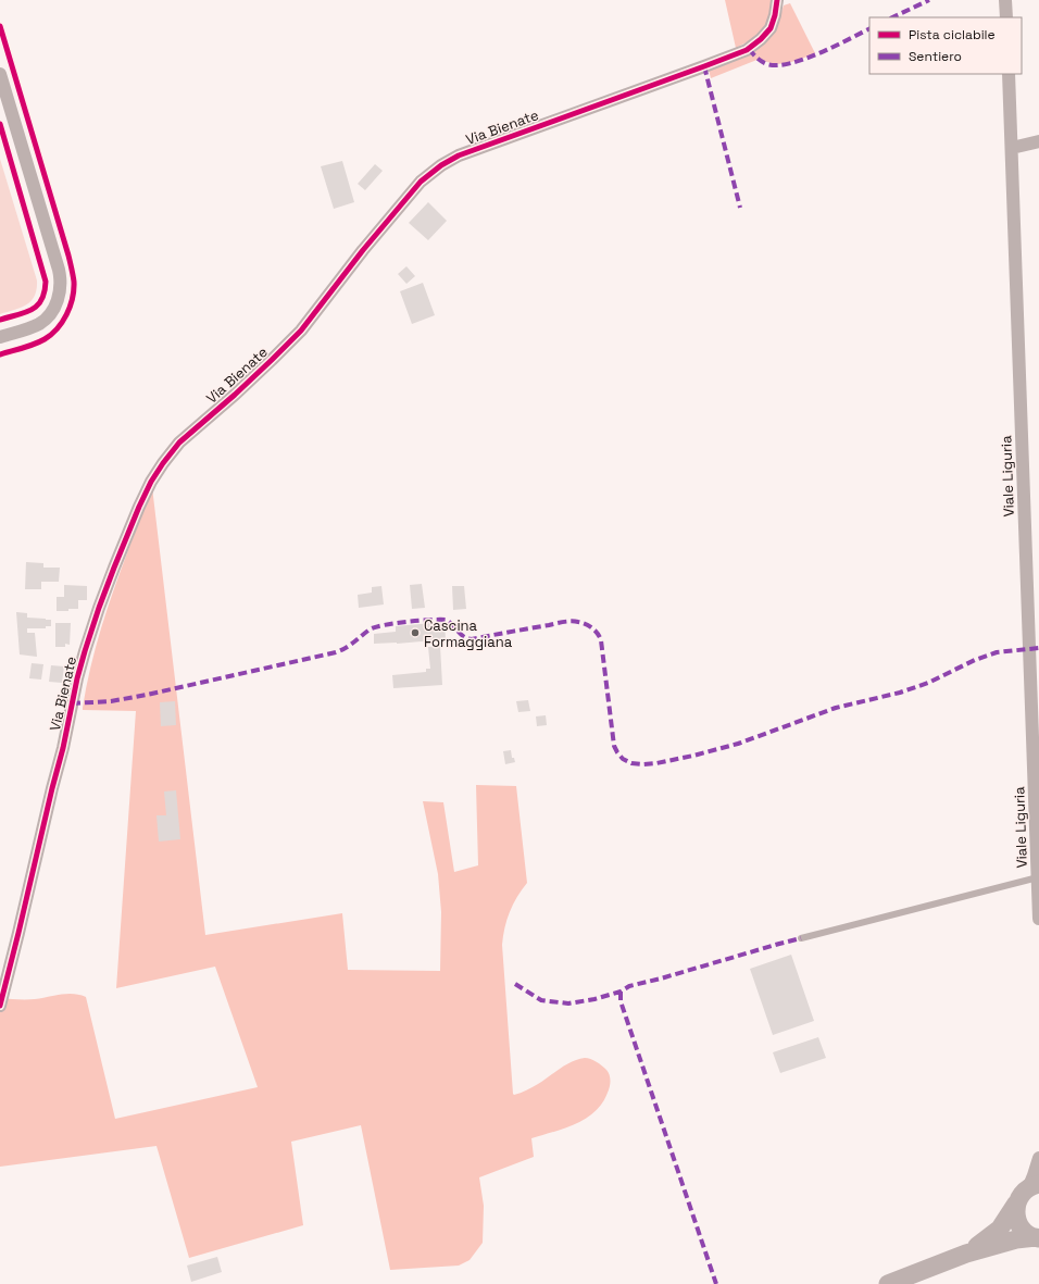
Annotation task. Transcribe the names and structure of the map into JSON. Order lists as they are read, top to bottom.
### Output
{
  "streets": {
    "street": ["Via Bienate", "Viale Liguria"]
  },
  "places": ["Cascina Formaggiana"],
  "legend": ["Pista ciclabile", "Sentiero"]
}
